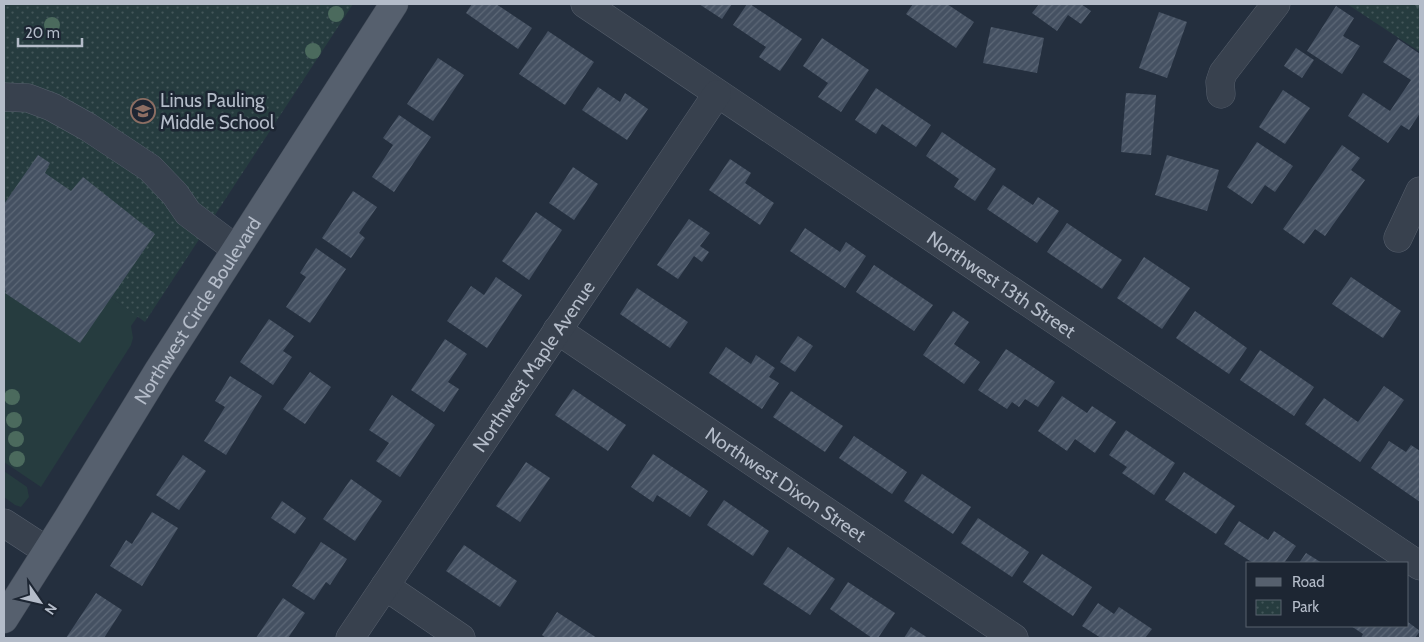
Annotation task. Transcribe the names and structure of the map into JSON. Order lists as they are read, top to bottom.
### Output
{
  "streets": {
    "main road": ["Northwest Circle Boulevard"],
    "street": ["Northwest 13th Street", "Northwest Maple Avenue", "Northwest Dixon Street"]
  },
  "crossings": [
    ["Northwest 13th Street", "Northwest Maple Avenue"],
    ["Northwest Maple Avenue", "Northwest Dixon Street"]
  ],
  "places": {
    "school or university": ["Linus Pauling Middle School"]
  },
  "legend": ["Road", "Park"],
  "scale_bar": "20 m",
  "north": "bottom right"
}
